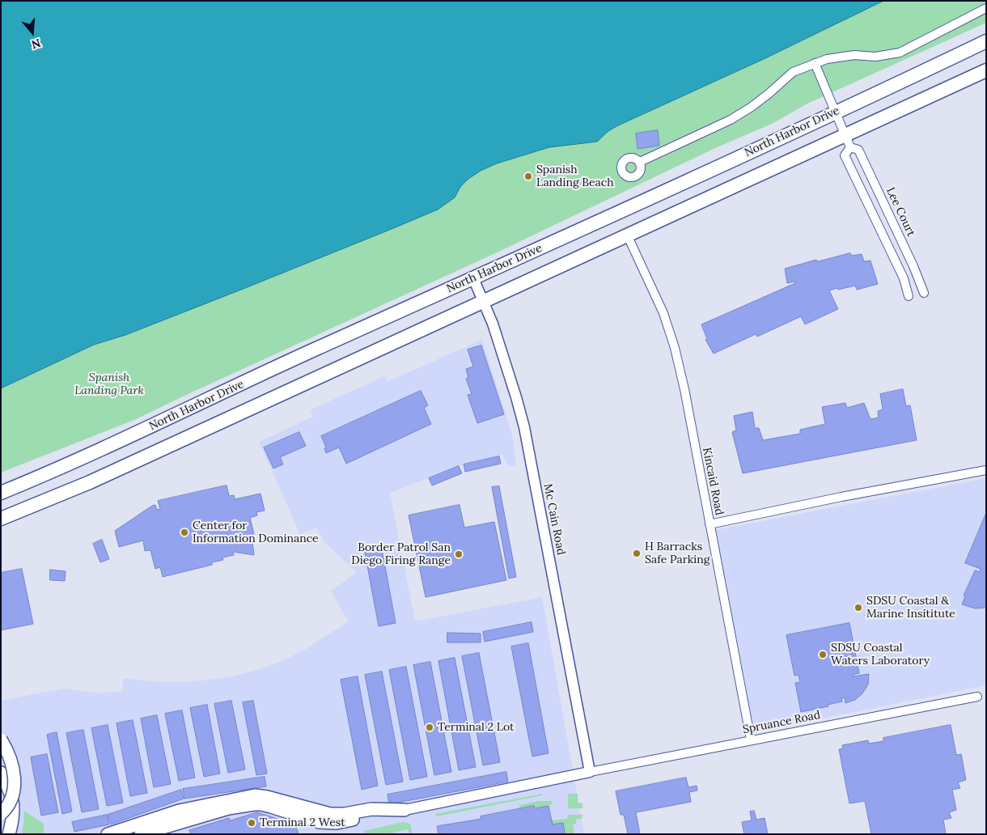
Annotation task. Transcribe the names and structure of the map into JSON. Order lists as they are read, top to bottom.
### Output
{
  "streets": {
    "main road": ["North Harbor Drive"],
    "street": [
      "Lee Court",
      "Kincaid Road",
      "Mc Cain Road",
      "Spruance Road"
    ]
  },
  "crossings": [
    ["North Harbor Drive", "Lee Court"],
    ["North Harbor Drive", "Mc Cain Road"],
    ["Kincaid Road", "Spruance Road"],
    ["Mc Cain Road", "Spruance Road"]
  ],
  "parks": ["Spanish Landing Park"],
  "places": [
    "Spanish Landing Beach",
    "Center for Information Dominance",
    "H Barracks Safe Parking",
    "Border Patrol San Diego Firing Range",
    "SDSU Coastal & Marine Insititute",
    "SDSU Coastal Waters Laboratory",
    "Terminal 2 Lot",
    "Terminal 2 West"
  ],
  "north": "bottom"
}
